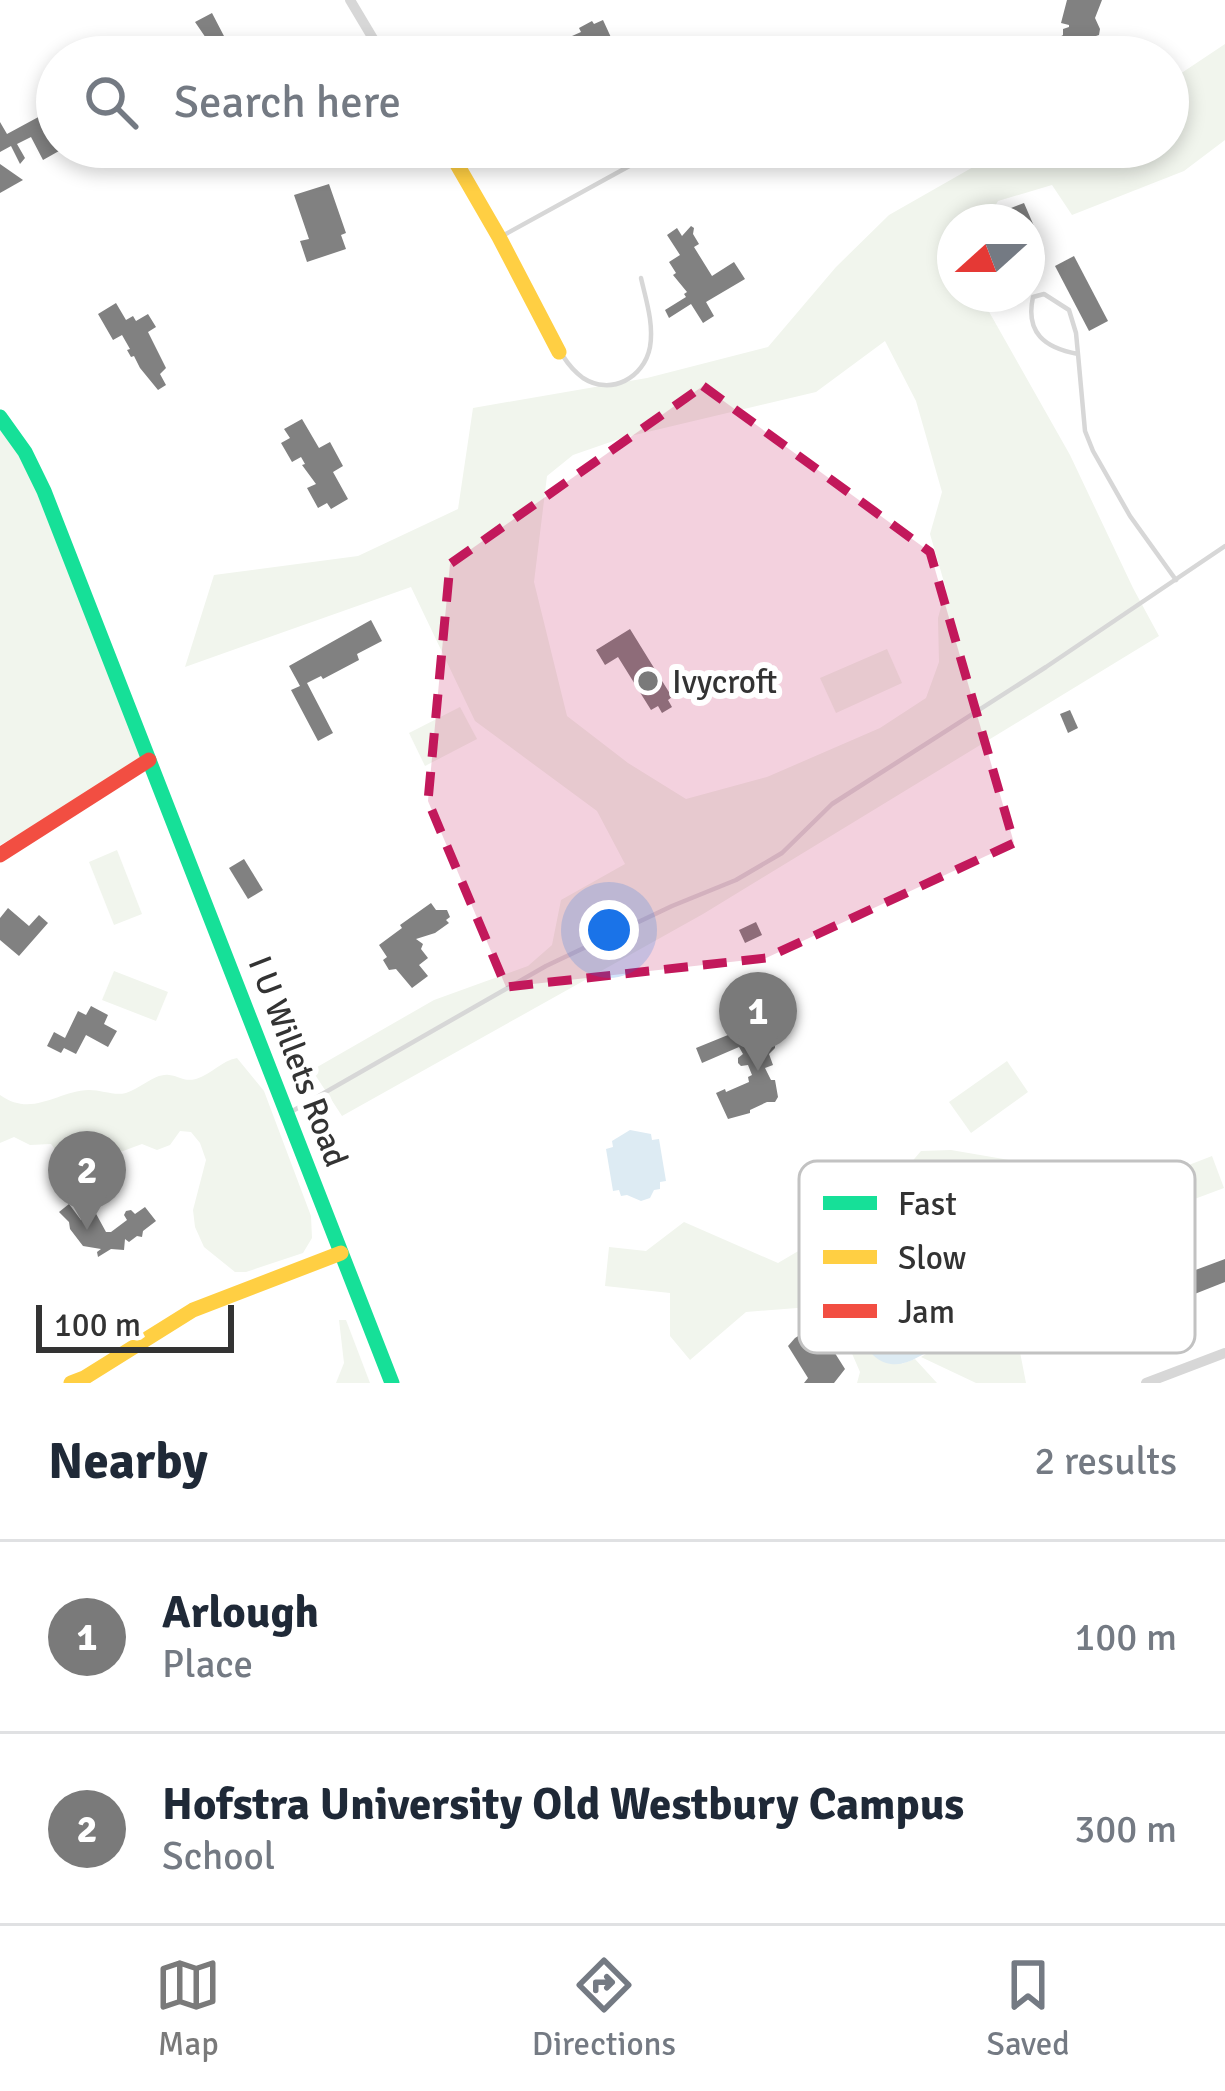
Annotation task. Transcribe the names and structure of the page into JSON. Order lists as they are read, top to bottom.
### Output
{
  "streets": {
    "street": ["I U Willets Road"]
  },
  "places": ["Ivycroft"],
  "legend": ["Fast", "Slow", "Jam"],
  "scale_bar": "100 m",
  "north": "left",
  "page": {
    "search": "Search here",
    "pins": ["1", "2"],
    "scale": "100 m",
    "heading": ["Nearby", "2 results"],
    "list": [
      {
        "mark": "1",
        "name": "Arlough",
        "note": "Place",
        "value": "100 m"
      },
      {
        "mark": "2",
        "name": "Hofstra University Old Westbury Campus",
        "note": "School",
        "value": "300 m"
      }
    ],
    "nav": ["Map", "Directions", "Saved"]
  }
}
